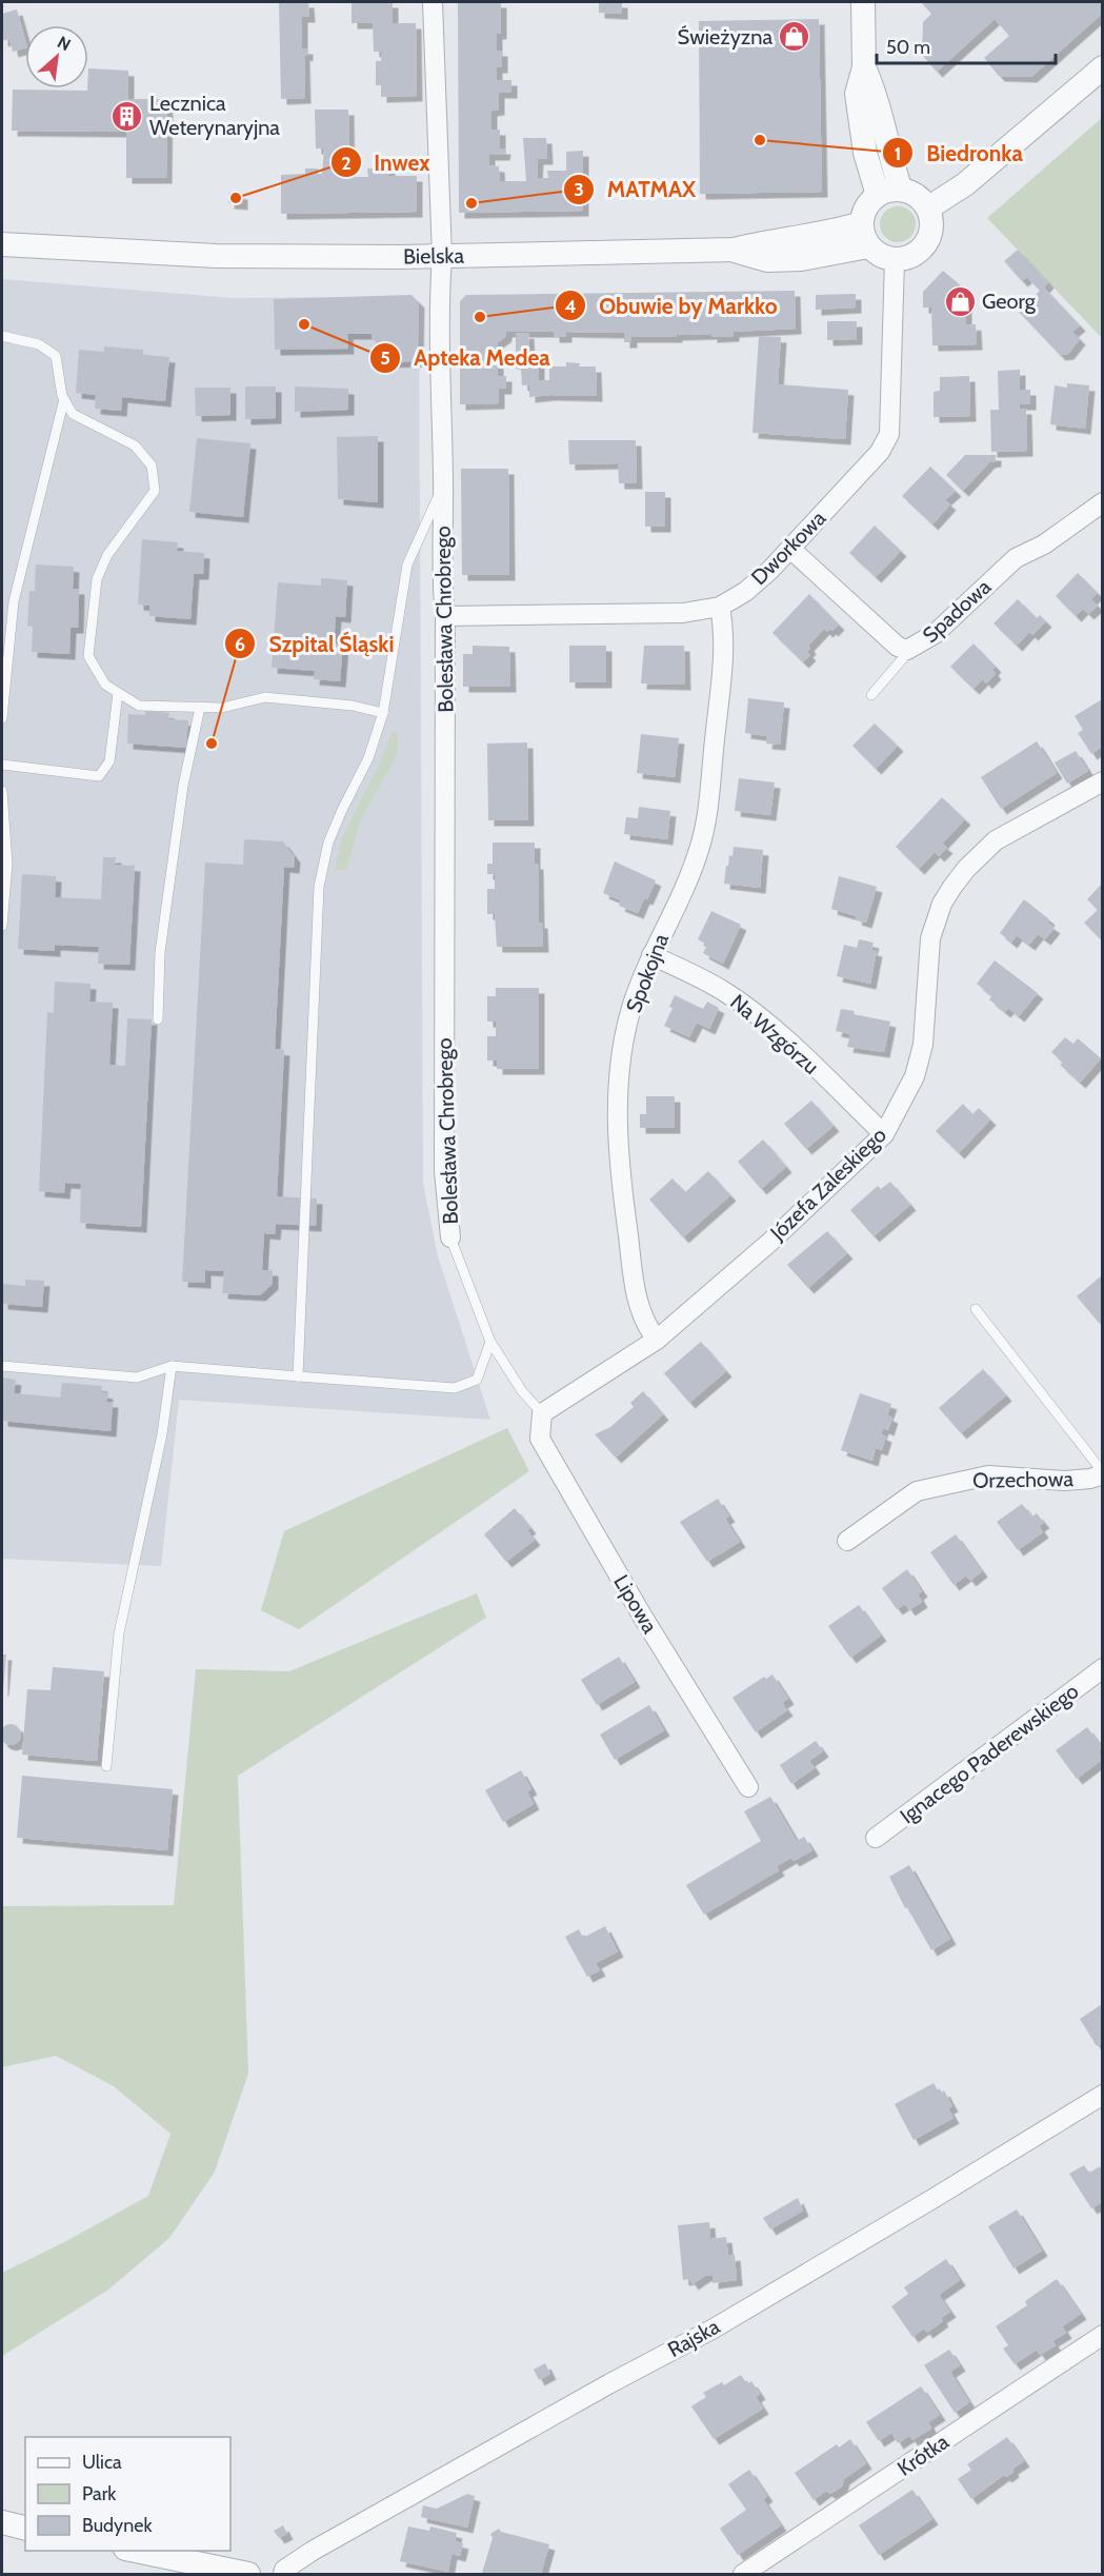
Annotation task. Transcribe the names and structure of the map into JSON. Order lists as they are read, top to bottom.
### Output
{
  "streets": {
    "street": [
      "Bielska",
      "Dworkowa",
      "Spadowa",
      "Bolesława Chrobrego",
      "Spokojna",
      "Na Wzgórzu",
      "Józefa Zaleskiego",
      "Orzechowa",
      "Lipowa",
      "Ignacego Paderewskiego",
      "Rajska",
      "Krótka"
    ]
  },
  "crossings": [
    ["Bielska", "Dworkowa"],
    ["Bielska", "Bolesława Chrobrego"],
    ["Dworkowa", "Spadowa"],
    ["Dworkowa", "Bolesława Chrobrego"],
    ["Dworkowa", "Spokojna"],
    ["Spokojna", "Na Wzgórzu"],
    ["Spokojna", "Józefa Zaleskiego"],
    ["Na Wzgórzu", "Józefa Zaleskiego"],
    ["Józefa Zaleskiego", "Lipowa"]
  ],
  "places": {
    "shop": ["Świeżyzna", "Georg"],
    "building": ["Lecznica Weterynaryjna"],
    "other": [
      "Biedronka",
      "Inwex",
      "MATMAX",
      "Obuwie by Markko",
      "Apteka Medea",
      "Szpital Śląski"
    ]
  },
  "legend": ["Ulica", "Park", "Budynek"],
  "scale_bar": "50 m",
  "north": "top right"
}
